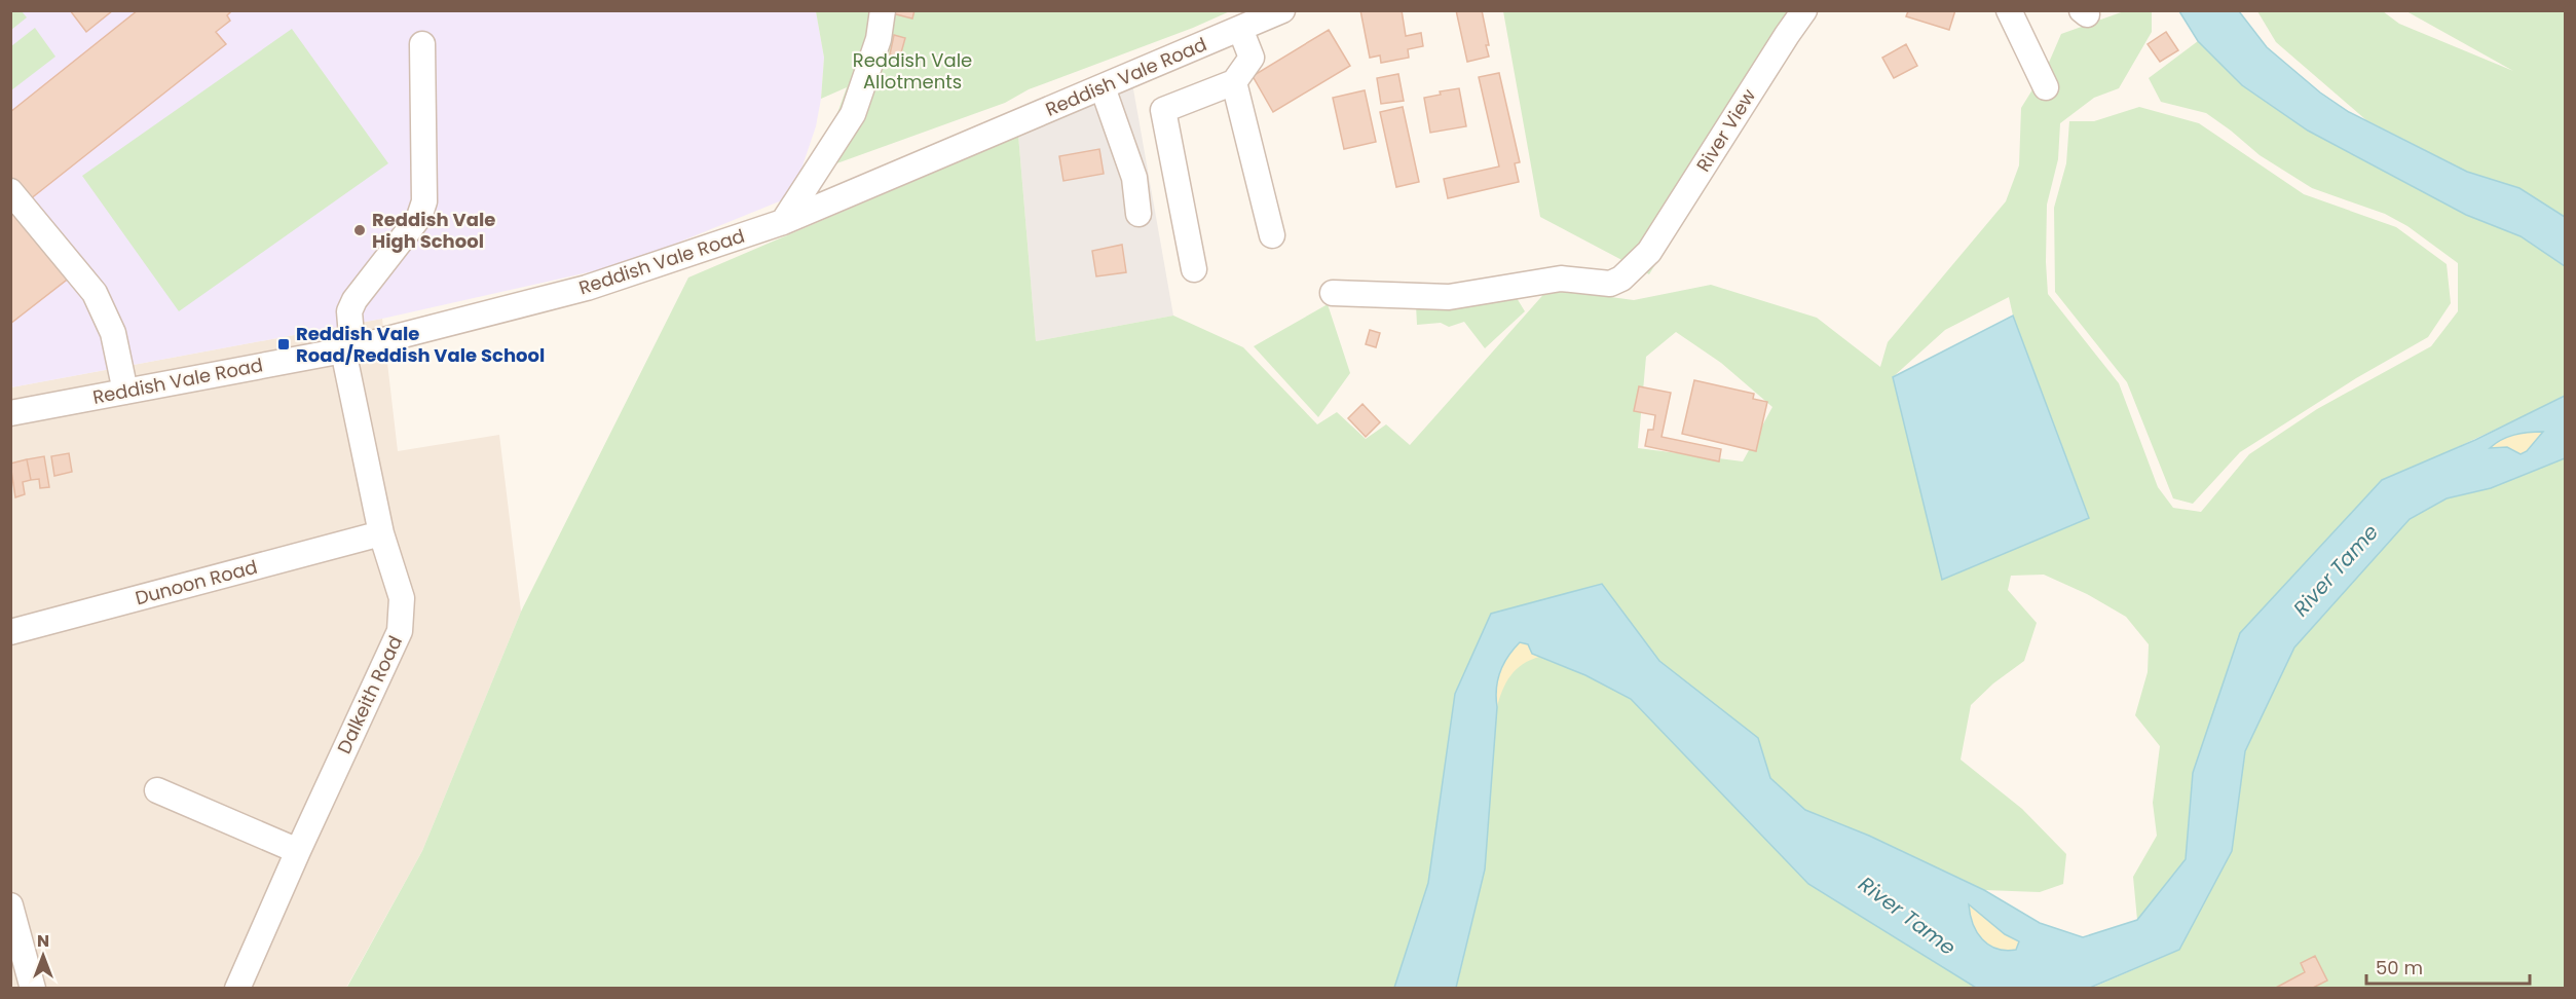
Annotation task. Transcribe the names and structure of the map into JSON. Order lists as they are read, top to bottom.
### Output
{
  "streets": {
    "street": [
      "Reddish Vale Road",
      "River View",
      "Dunoon Road",
      "Dalkeith Road"
    ]
  },
  "crossings": [
    ["Reddish Vale Road", "Dalkeith Road"],
    ["Dunoon Road", "Dalkeith Road"]
  ],
  "water": ["River Tame"],
  "parks": ["Reddish Vale Allotments"],
  "places": {
    "other": ["Reddish Vale High School"],
    "transit": ["Reddish Vale Road/Reddish Vale School"]
  },
  "scale_bar": "50 m",
  "north": "top"
}
